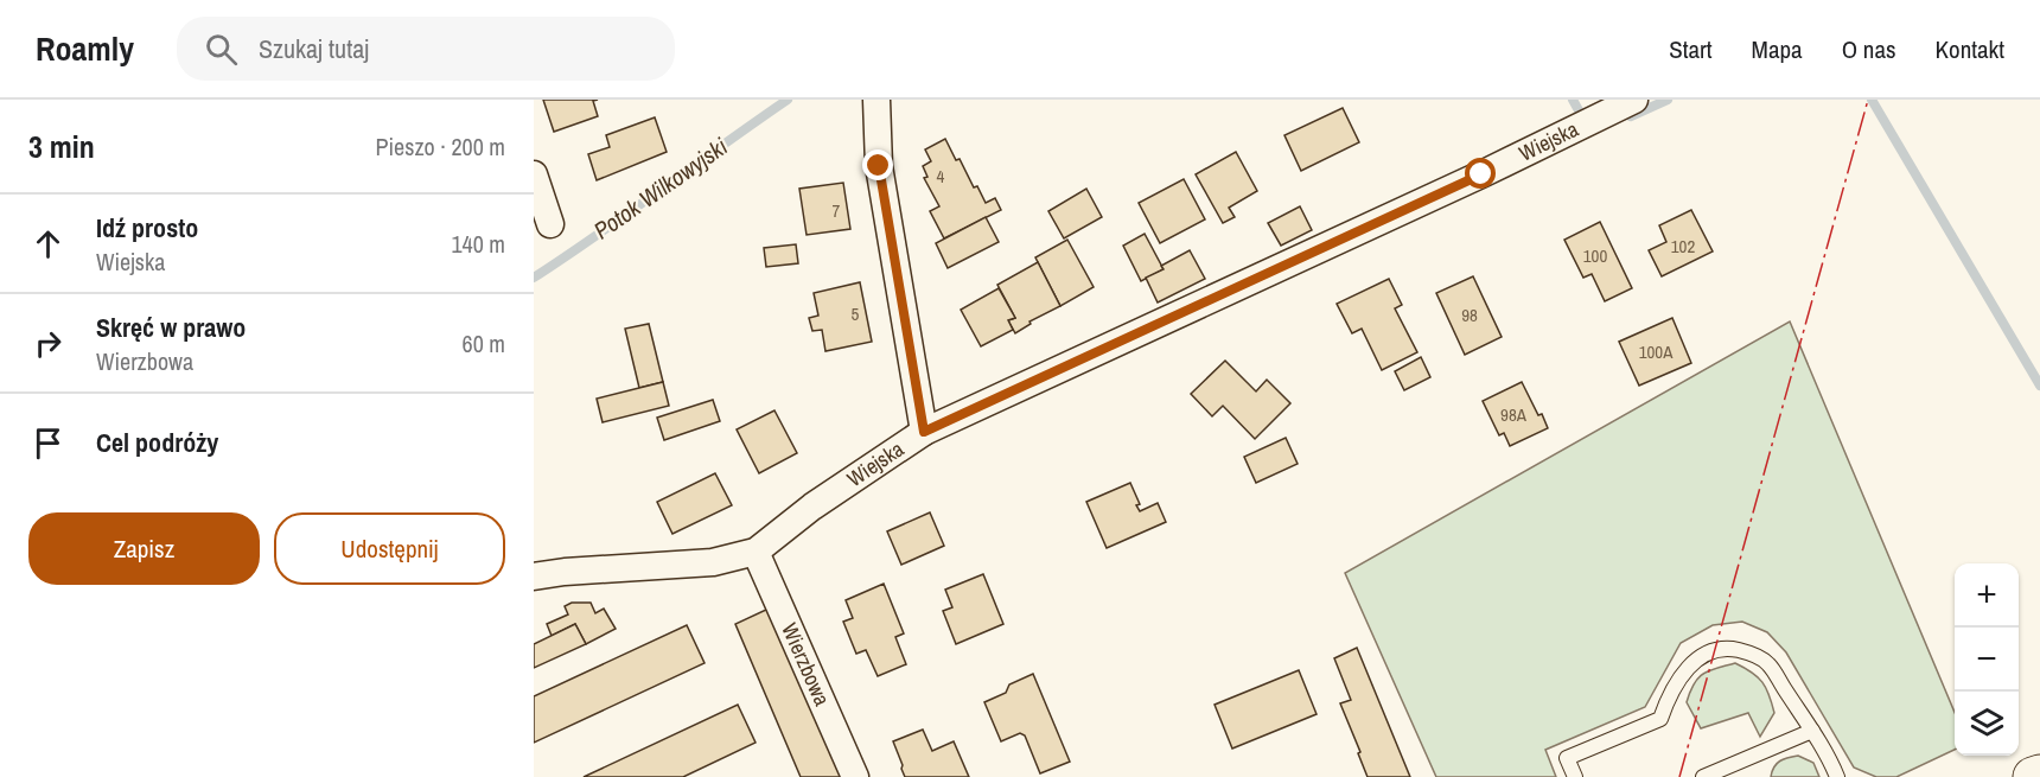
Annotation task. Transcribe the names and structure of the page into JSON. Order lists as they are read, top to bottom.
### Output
{
  "streets": {
    "street": ["Wiejska", "Wierzbowa"]
  },
  "crossings": [
    ["Wiejska", "Wierzbowa"]
  ],
  "water": ["Potok Wilkowyjski"],
  "house_numbers": [
    "4",
    "7",
    "102",
    "100",
    "5",
    "98",
    "100A",
    "98A"
  ],
  "page": {
    "header": "Roamly",
    "search": "Szukaj tutaj",
    "nav": [
      "Start",
      "Mapa",
      "O nas",
      "Kontakt"
    ],
    "heading": ["3 min", "Pieszo · 200 m"],
    "list": [
      ["Idź prosto", "Wiejska", "140 m"],
      ["Skręć w prawo", "Wierzbowa", "60 m"],
      "Cel podróży"
    ],
    "buttons": ["Zapisz", "Udostępnij"],
    "map_buttons": ["+", "−"]
  }
}
